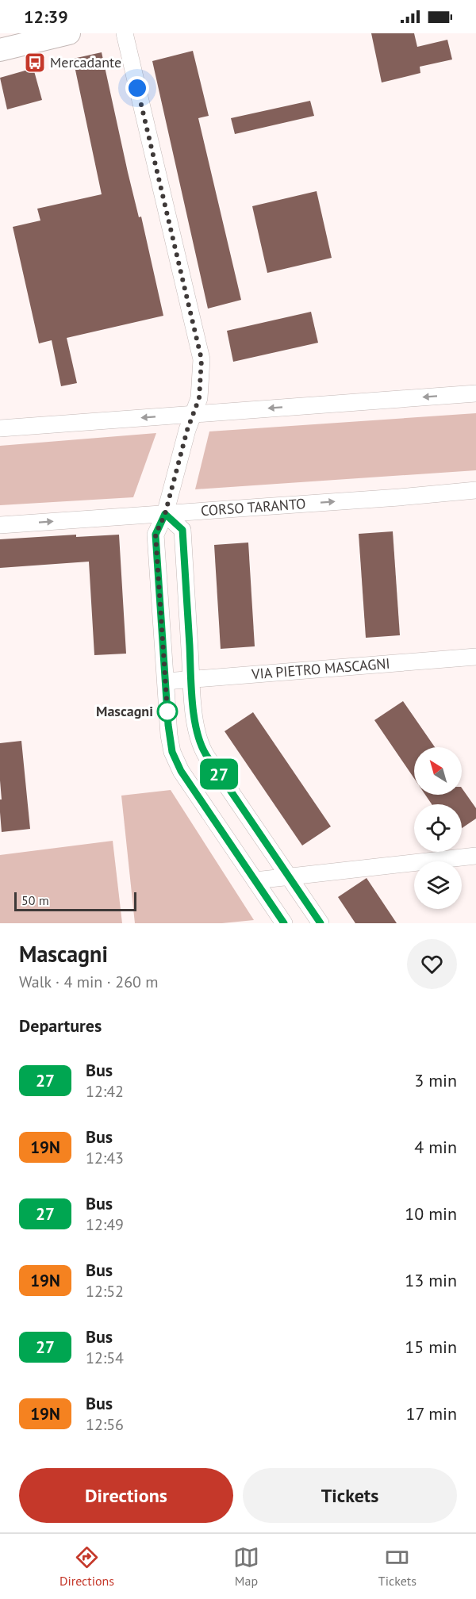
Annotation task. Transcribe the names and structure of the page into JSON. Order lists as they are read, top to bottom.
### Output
{
  "streets": {
    "street": ["CORSO TARANTO", "VIA PIETRO MASCAGNI"]
  },
  "places": {
    "bus stop": ["Mercadante"],
    "other": ["Mascagni"]
  },
  "lines": ["bus line 27"],
  "scale_bar": "50 m",
  "north": "top left",
  "page": {
    "status": "12:39",
    "on_map": "27",
    "scale": "50 m",
    "heading": [
      ["Mascagni", "Walk · 4 min · 260 m"],
      "Departures"
    ],
    "list": [
      {
        "mark": "27",
        "name": "Bus",
        "note": "12:42",
        "value": "3 min"
      },
      {
        "mark": "19N",
        "name": "Bus",
        "note": "12:43",
        "value": "4 min"
      },
      {
        "mark": "27",
        "name": "Bus",
        "note": "12:49",
        "value": "10 min"
      },
      {
        "mark": "19N",
        "name": "Bus",
        "note": "12:52",
        "value": "13 min"
      },
      {
        "mark": "27",
        "name": "Bus",
        "note": "12:54",
        "value": "15 min"
      },
      {
        "mark": "19N",
        "name": "Bus",
        "note": "12:56",
        "value": "17 min"
      }
    ],
    "buttons": ["Directions", "Tickets"],
    "tabs": ["Directions", "Map", "Tickets"]
  }
}
